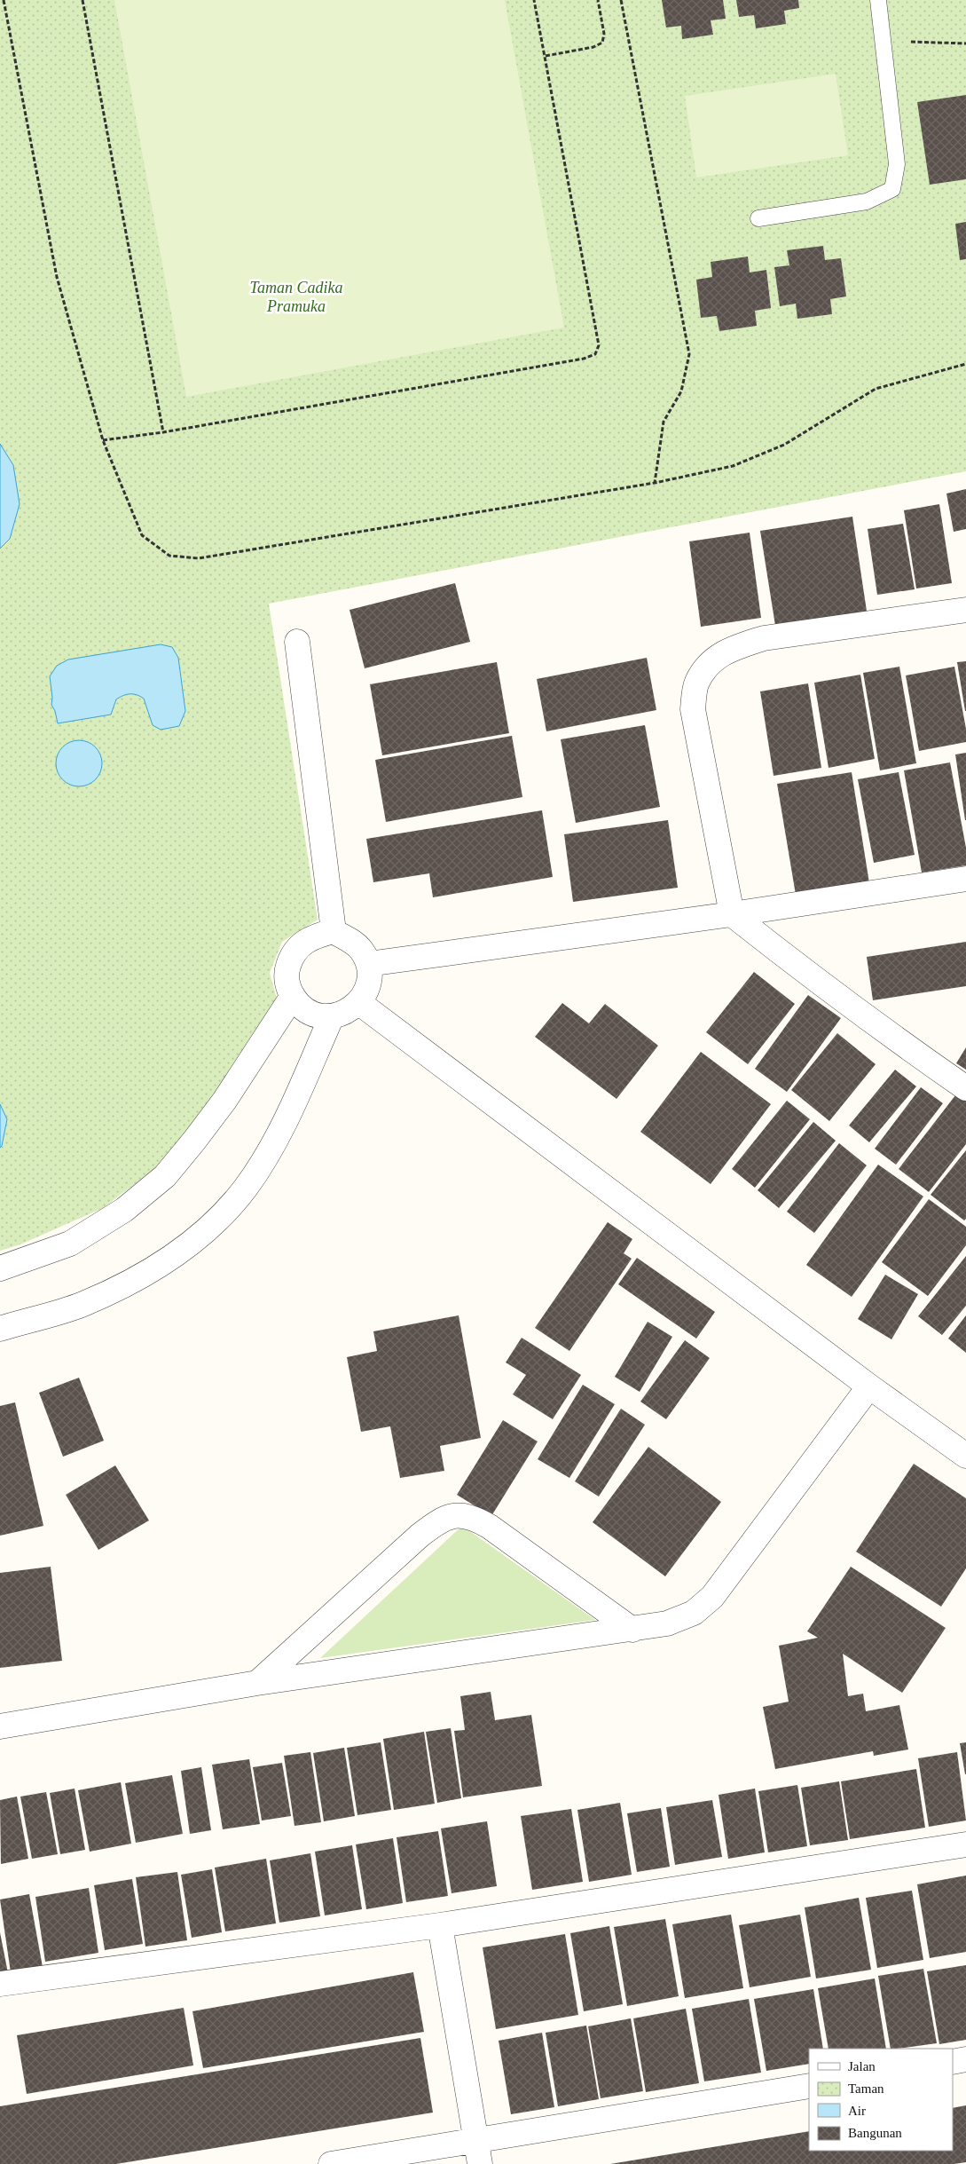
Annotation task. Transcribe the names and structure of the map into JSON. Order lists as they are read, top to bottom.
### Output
{
  "parks": ["Taman Cadika Pramuka"],
  "legend": [
    "Jalan",
    "Taman",
    "Air",
    "Bangunan"
  ]
}
